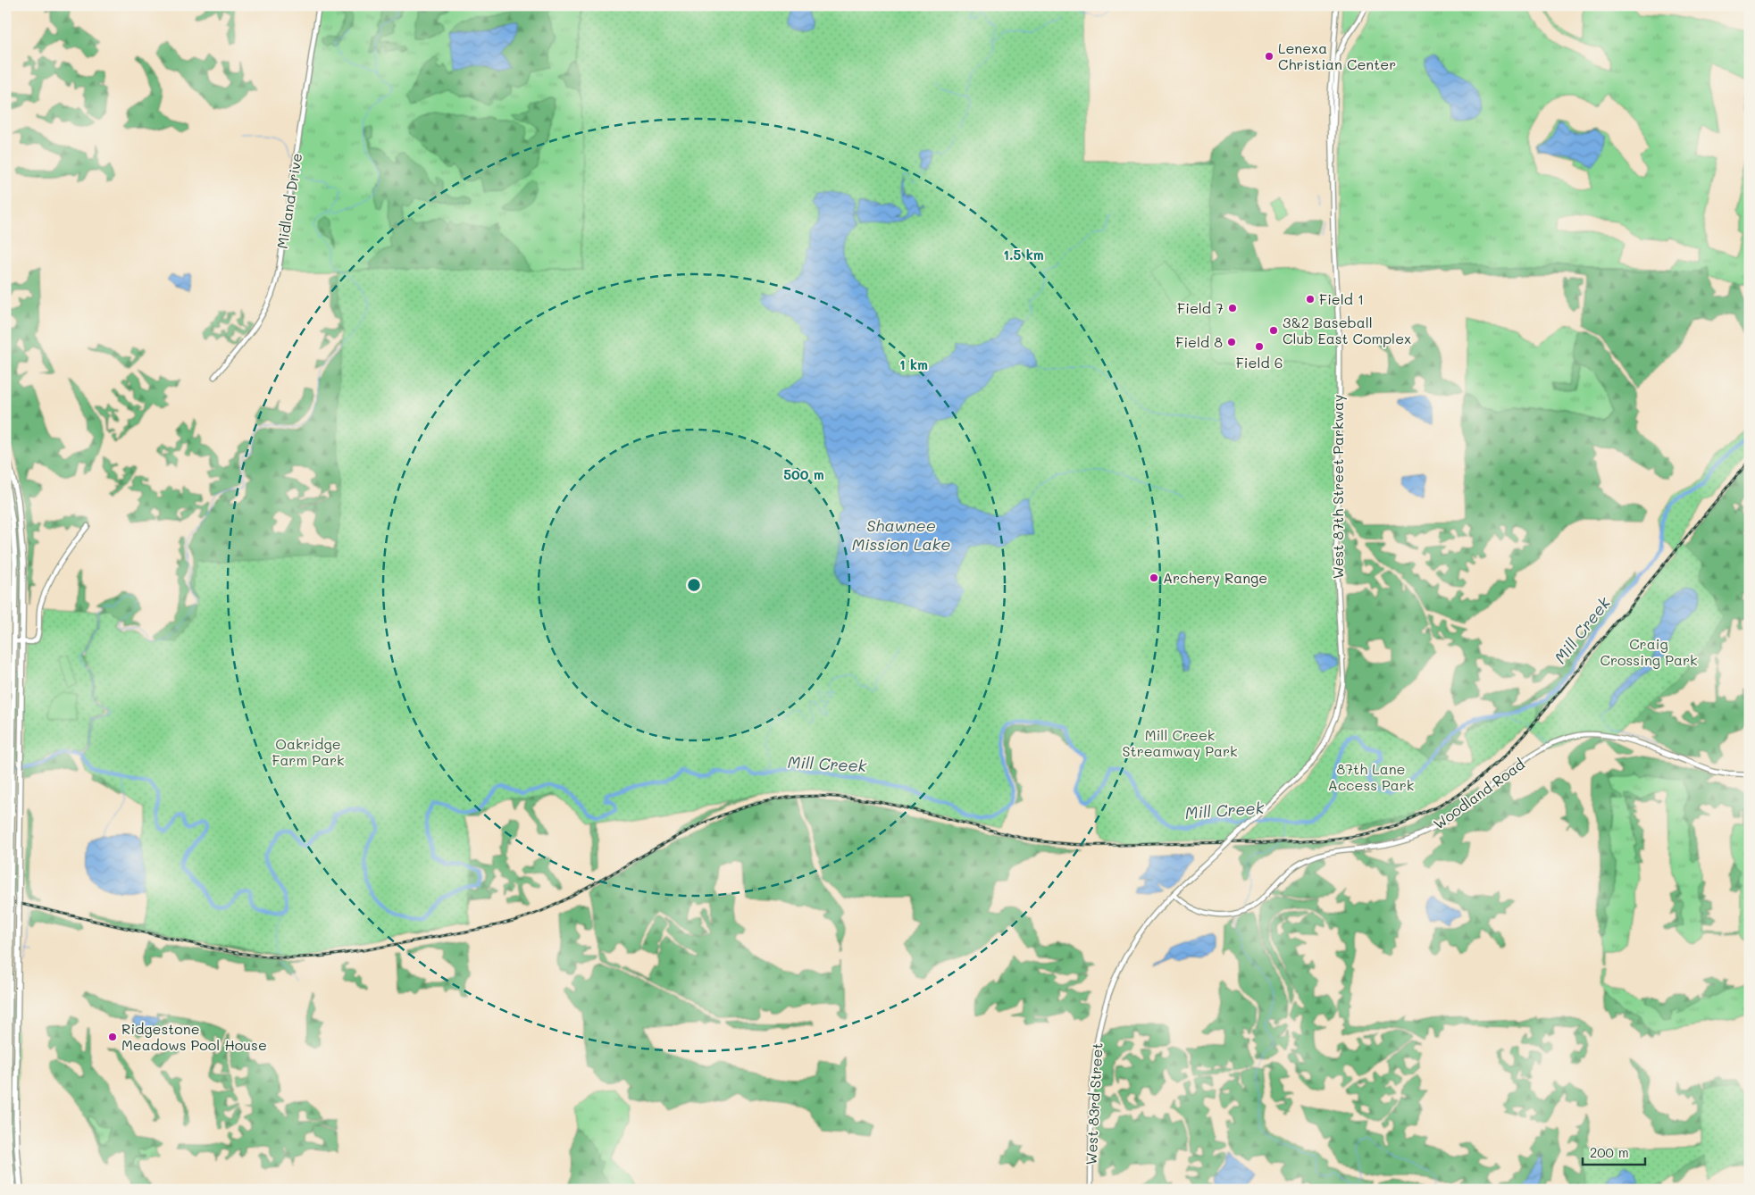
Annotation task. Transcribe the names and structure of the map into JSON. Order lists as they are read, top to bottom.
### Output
{
  "streets": {
    "main road": [
      "Midland Drive",
      "West 87th Street Parkway",
      "Woodland Road",
      "West 83rd Street"
    ]
  },
  "crossings": [
    ["West 87th Street Parkway", "West 83rd Street"],
    ["Woodland Road", "West 83rd Street"]
  ],
  "water": ["Shawnee Mission Lake", "Mill Creek"],
  "parks": [
    "Craig Crossing Park",
    "Mill Creek Streamway Park",
    "Oakridge Farm Park",
    "87th Lane Access Park"
  ],
  "places": [
    "Lenexa Christian Center",
    "Field 1",
    "Field 7",
    "3&2 Baseball Club East Complex",
    "Field 8",
    "Field 6",
    "Archery Range",
    "Ridgestone Meadows Pool House"
  ],
  "scale_bar": "200 m",
  "rings": ["1.5 km", "1 km", "500 m"]
}
